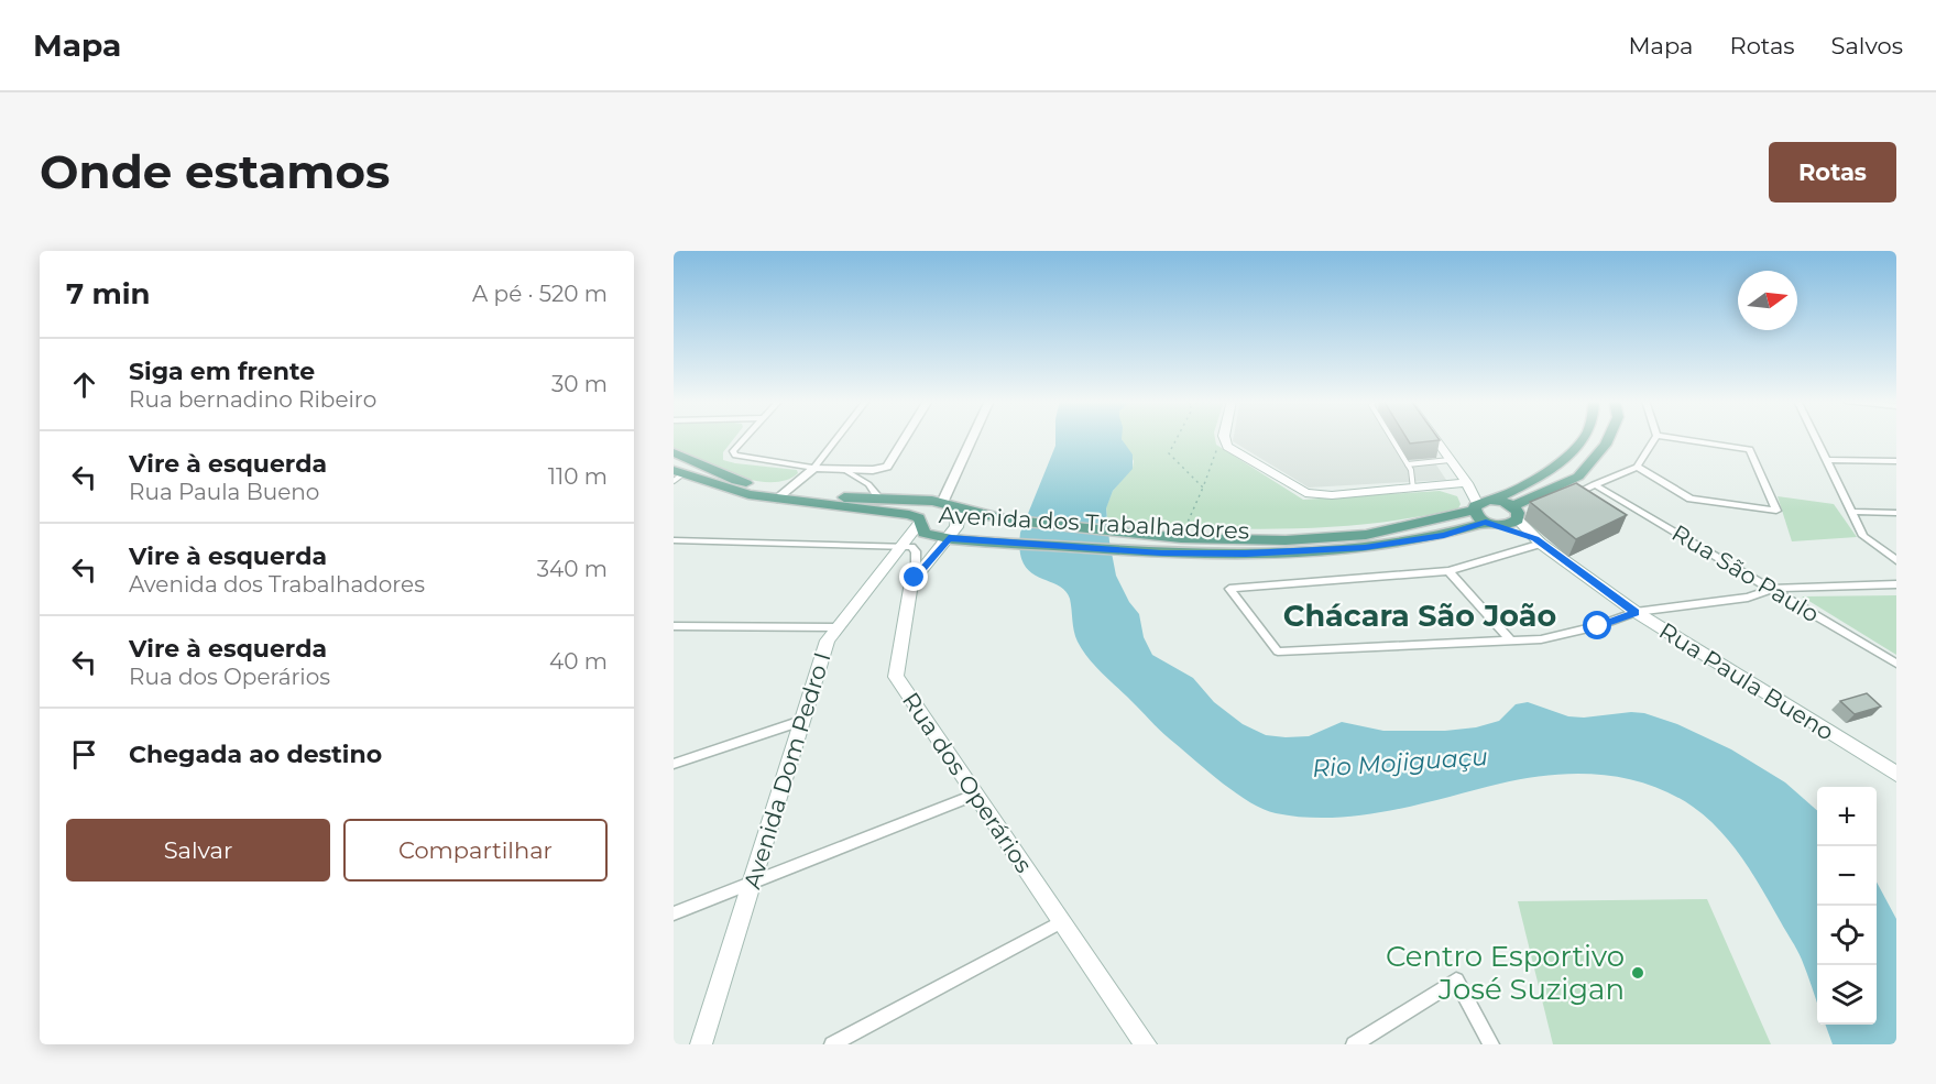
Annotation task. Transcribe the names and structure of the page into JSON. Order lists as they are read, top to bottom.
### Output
{
  "streets": {
    "main road": [
      "Avenida dos Trabalhadores",
      "Rua Paula Bueno",
      "Avenida Dom Pedro I",
      "Rua dos Operários"
    ],
    "street": ["Rua São Paulo"]
  },
  "crossings": [
    ["Avenida dos Trabalhadores", "Rua Paula Bueno"],
    ["Avenida dos Trabalhadores", "Avenida Dom Pedro I"],
    ["Avenida dos Trabalhadores", "Rua dos Operários"]
  ],
  "districts": ["Chácara São João"],
  "water": ["Rio Mojiguaçu"],
  "places": ["Centro Esportivo José Suzigan"],
  "north": "right",
  "page": {
    "header": "Mapa",
    "nav": ["Mapa", "Rotas", "Salvos"],
    "buttons": [
      "Rotas",
      ["Salvar", "Compartilhar"]
    ],
    "title": "Onde estamos",
    "heading": ["7 min", "A pé · 520 m"],
    "list": [
      ["Siga em frente", "Rua bernadino Ribeiro", "30 m"],
      ["Vire à esquerda", "Rua Paula Bueno", "110 m"],
      ["Vire à esquerda", "Avenida dos Trabalhadores", "340 m"],
      ["Vire à esquerda", "Rua dos Operários", "40 m"],
      "Chegada ao destino"
    ],
    "map_buttons": ["+", "−"]
  }
}
